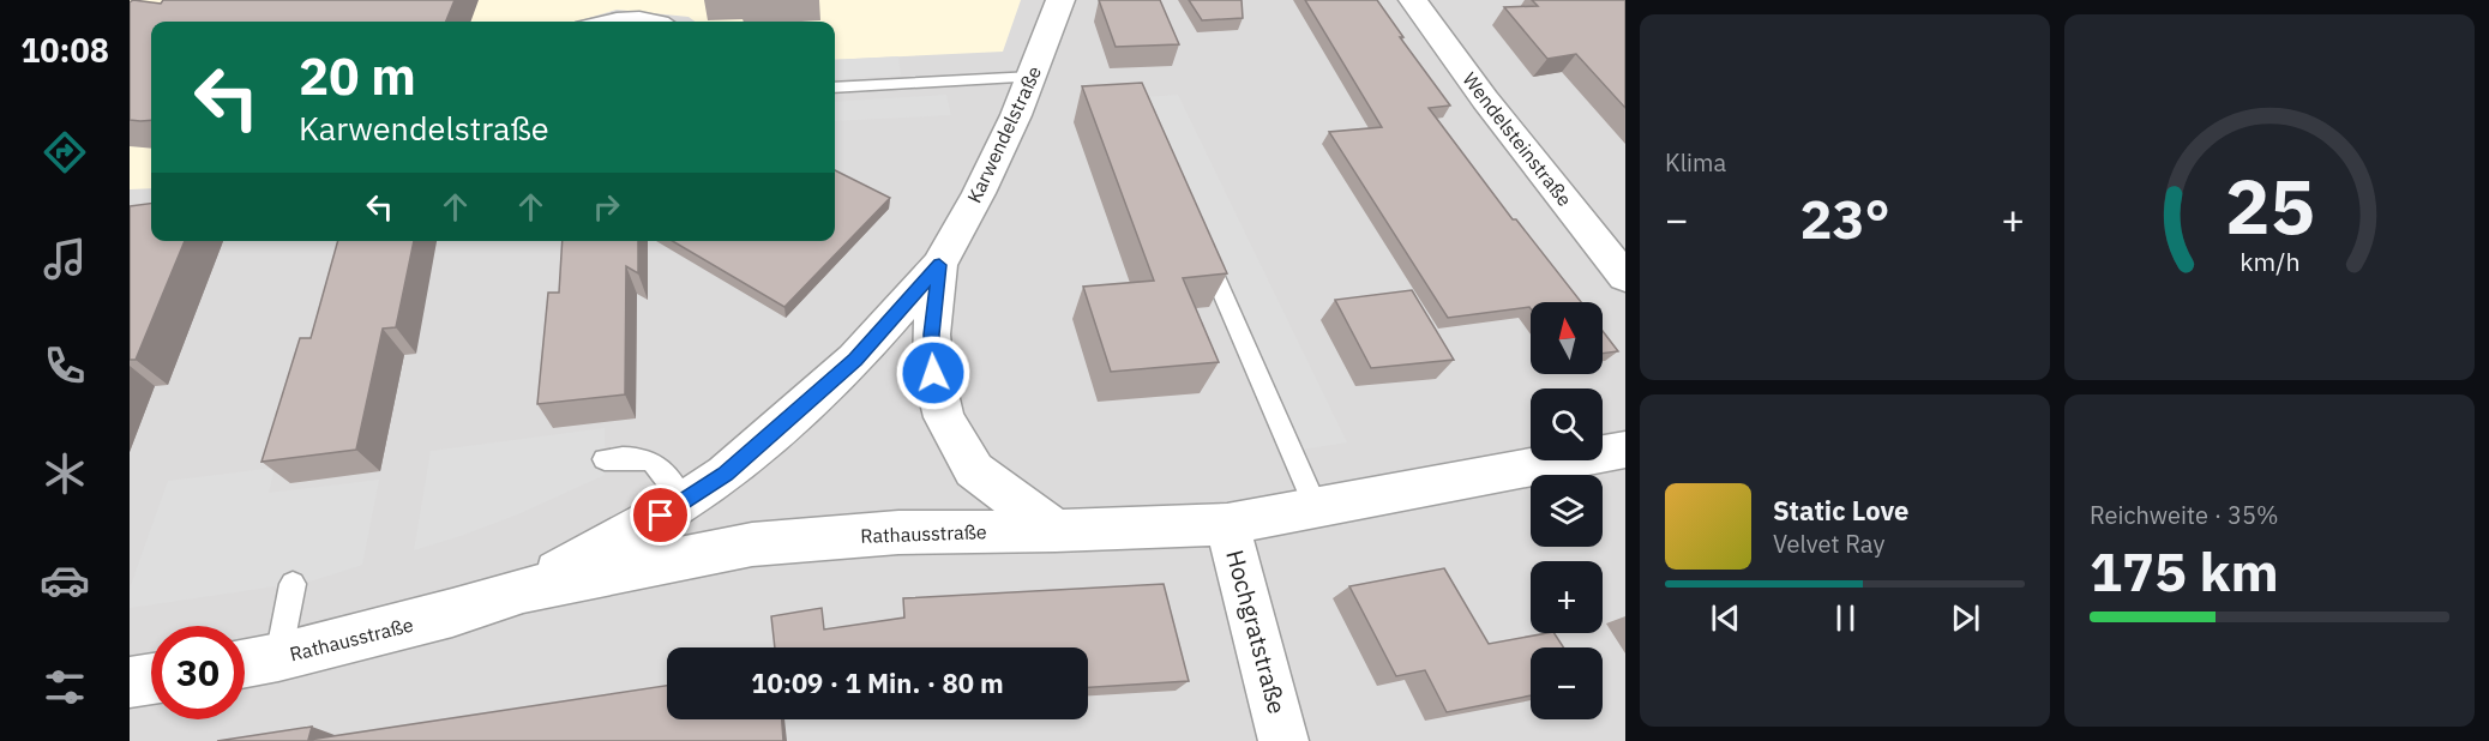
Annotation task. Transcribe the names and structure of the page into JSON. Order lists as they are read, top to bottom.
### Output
{
  "streets": {
    "street": [
      "Karwendelstraße",
      "Wendelsteinstraße",
      "Rathausstraße",
      "Hochgratstraße"
    ]
  },
  "crossings": [
    ["Karwendelstraße", "Rathausstraße"],
    ["Rathausstraße", "Hochgratstraße"]
  ],
  "north": "top",
  "page": {
    "tabs": "10:08",
    "tile": [
      "Klima",
      ["Reichweite · 35%", "175 km"]
    ],
    "turn": ["20 m", "Karwendelstraße"],
    "heat": ["−", "23°", "+"],
    "map_buttons": ["+", "−"],
    "song": ["Static Love", "Velvet Ray"],
    "limit": "30",
    "trip": "10:09 · 1 Min. · 80 m",
    "gauge": ["25", "km/h"]
  }
}
